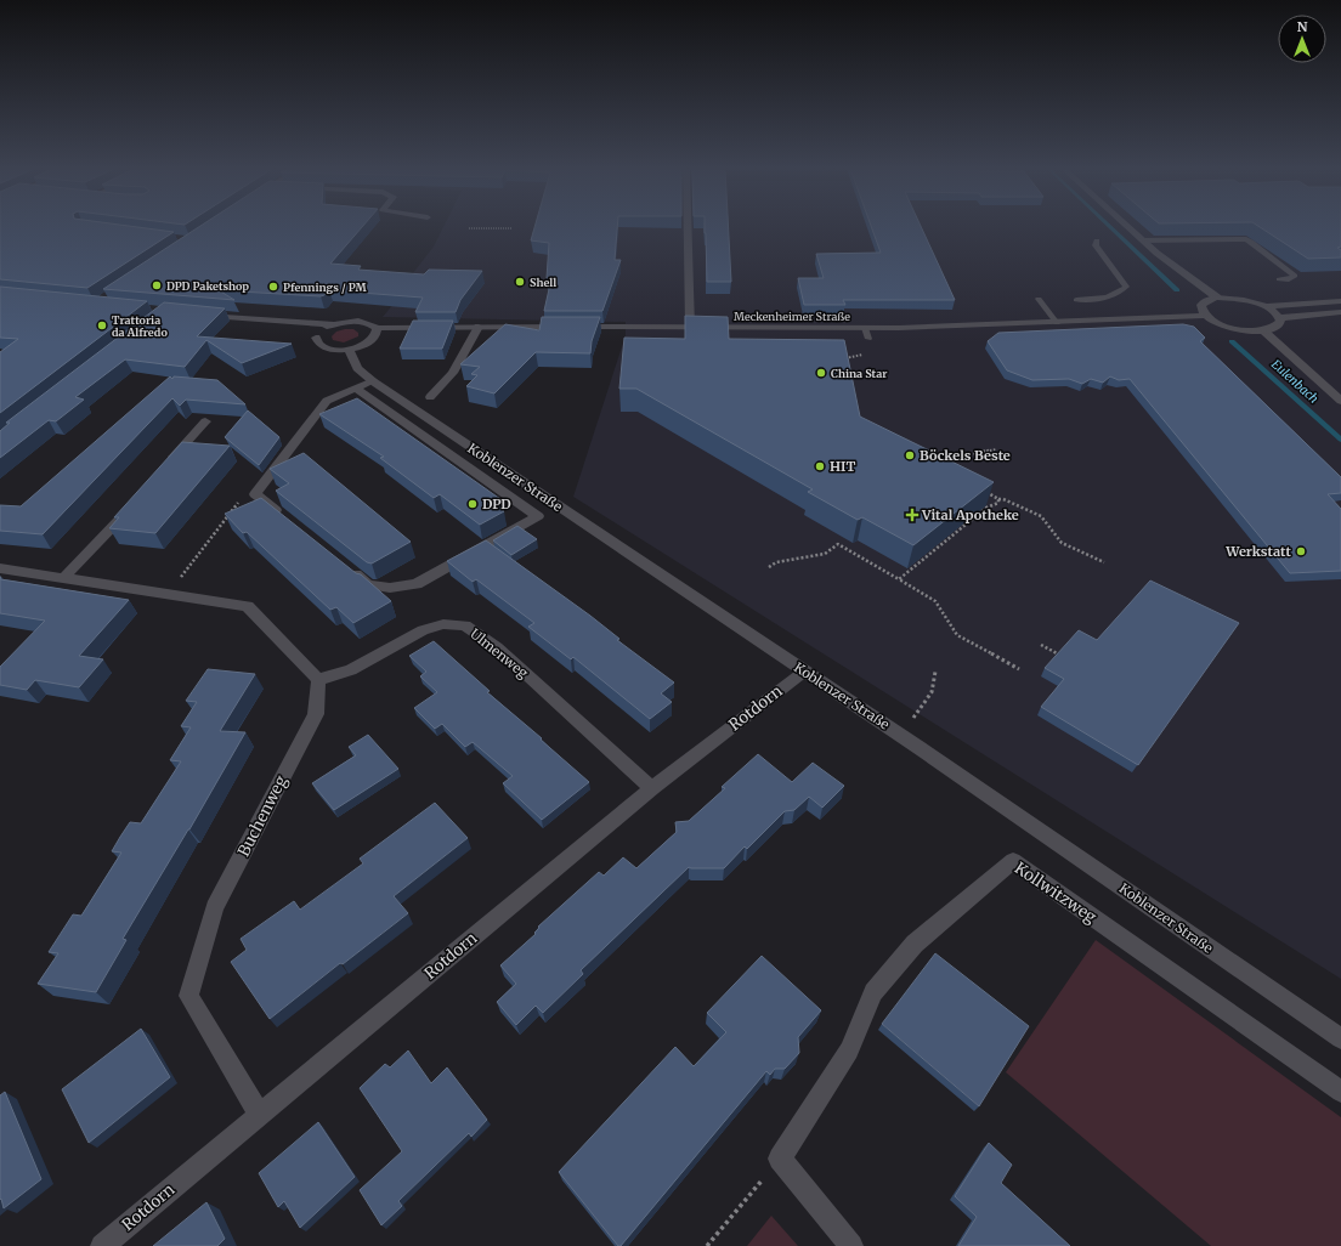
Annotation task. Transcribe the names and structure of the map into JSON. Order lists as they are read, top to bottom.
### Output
{
  "streets": {
    "street": [
      "Meckenheimer Straße",
      "Koblenzer Straße",
      "Ulmenweg",
      "Rotdorn",
      "Buchenweg",
      "Kollwitzweg"
    ]
  },
  "crossings": [
    ["Koblenzer Straße", "Rotdorn"],
    ["Ulmenweg", "Rotdorn"],
    ["Ulmenweg", "Buchenweg"],
    ["Rotdorn", "Buchenweg"]
  ],
  "water": ["Eulenbach"],
  "places": {
    "other": [
      "Shell",
      "DPD Paketshop",
      "Pfennings / PM",
      "Trattoria da Alfredo",
      "China Star",
      "Böckels Beste",
      "HIT",
      "DPD",
      "Werkstatt"
    ],
    "health": ["Vital Apotheke"]
  },
  "north": "top"
}
